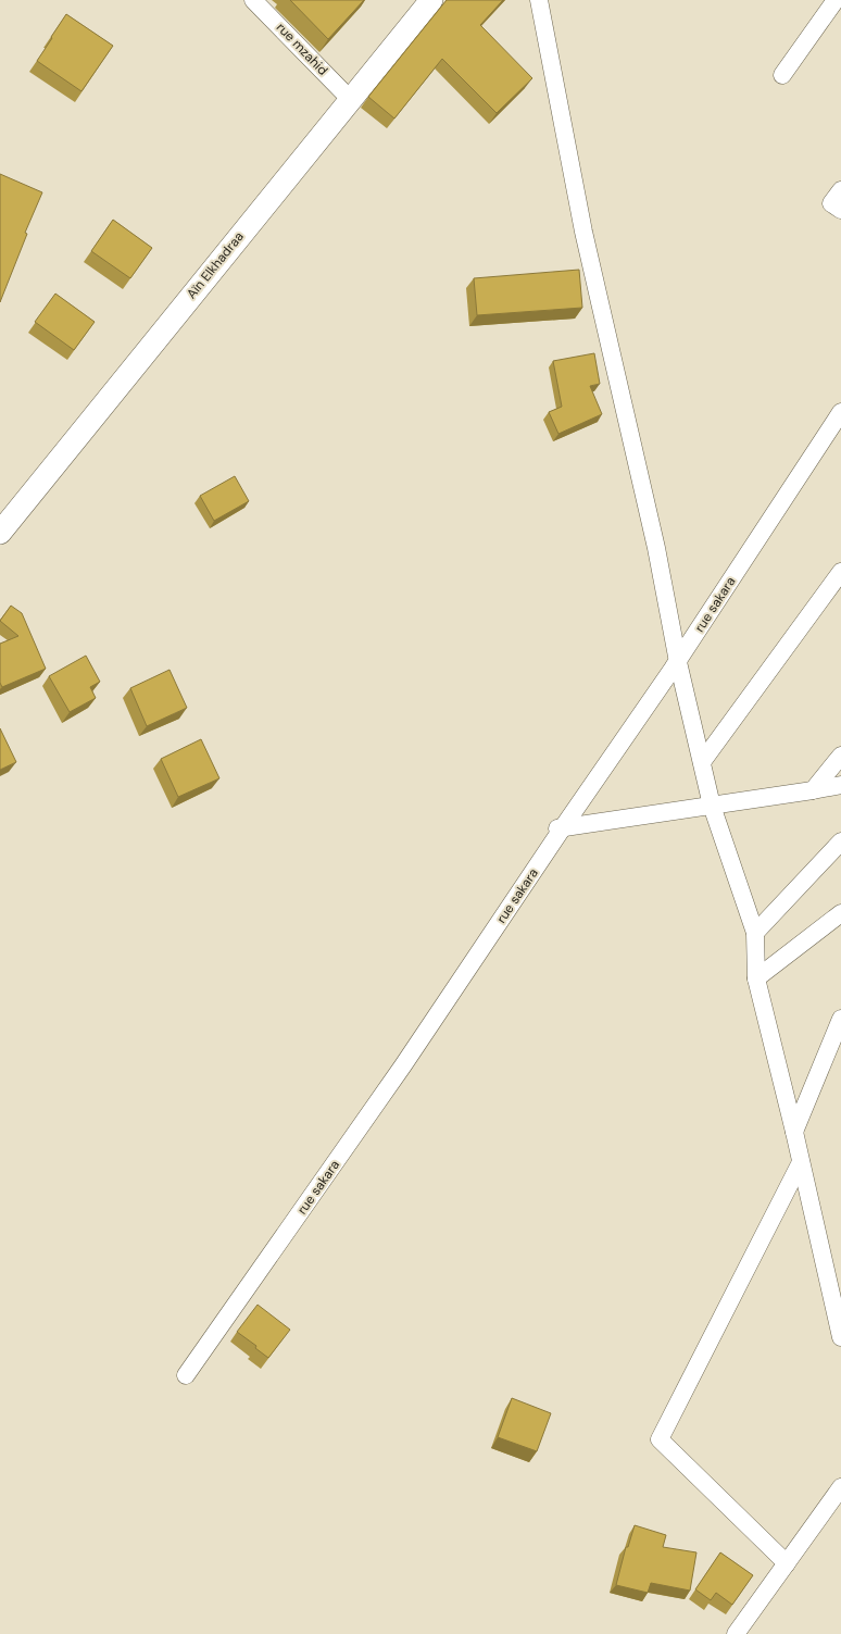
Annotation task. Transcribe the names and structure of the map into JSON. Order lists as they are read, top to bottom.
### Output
{
  "streets": {
    "main road": ["Aïn Elkhadraa"],
    "street": ["rue mzahid", "rue sakara"]
  },
  "crossings": [
    ["rue mzahid", "Aïn Elkhadraa"]
  ]
}
